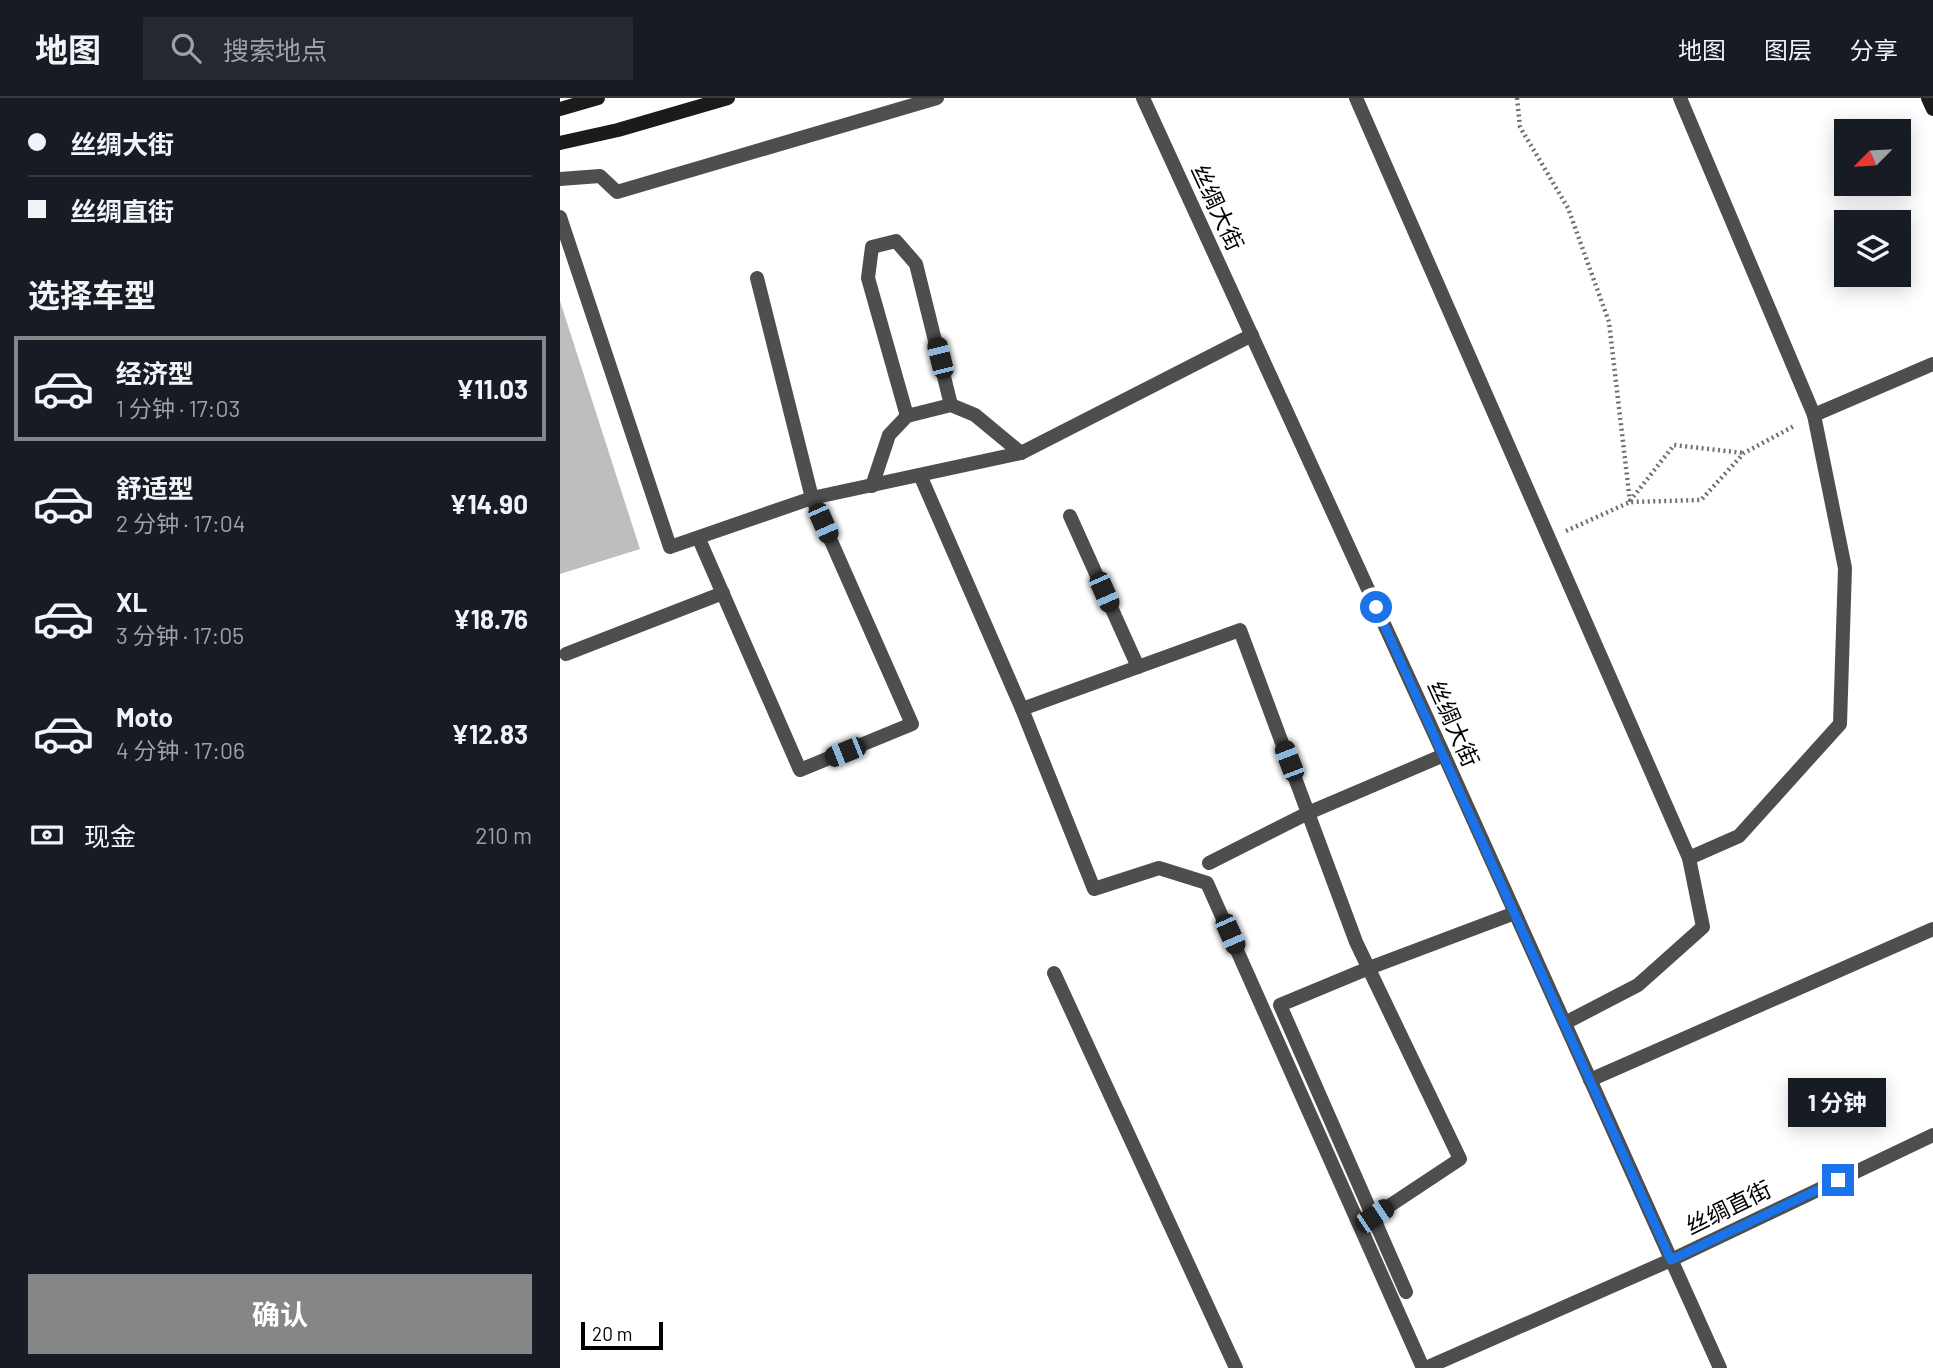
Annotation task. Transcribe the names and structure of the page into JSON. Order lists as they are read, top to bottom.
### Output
{
  "streets": {
    "street": ["丝绸大街", "丝绸直街"]
  },
  "crossings": [
    ["丝绸大街", "丝绸直街"]
  ],
  "scale_bar": "20 m",
  "north": "bottom left",
  "page": {
    "header": "地图",
    "search": "搜索地点",
    "nav": ["地图", "图层", "分享"],
    "banner": ["丝绸大街", "丝绸直街"],
    "heading": "选择车型",
    "list": [
      {
        "name": "经济型",
        "note": "1 分钟 · 17:03",
        "value": "¥11.03"
      },
      {
        "name": "舒适型",
        "note": "2 分钟 · 17:04",
        "value": "¥14.90"
      },
      {
        "name": "XL",
        "note": "3 分钟 · 17:05",
        "value": "¥18.76"
      },
      {
        "name": "Moto",
        "note": "4 分钟 · 17:06",
        "value": "¥12.83"
      }
    ],
    "pay": ["现金", "210 m"],
    "bubble": "1 分钟",
    "buttons": "确认",
    "scale": "20 m"
  }
}
